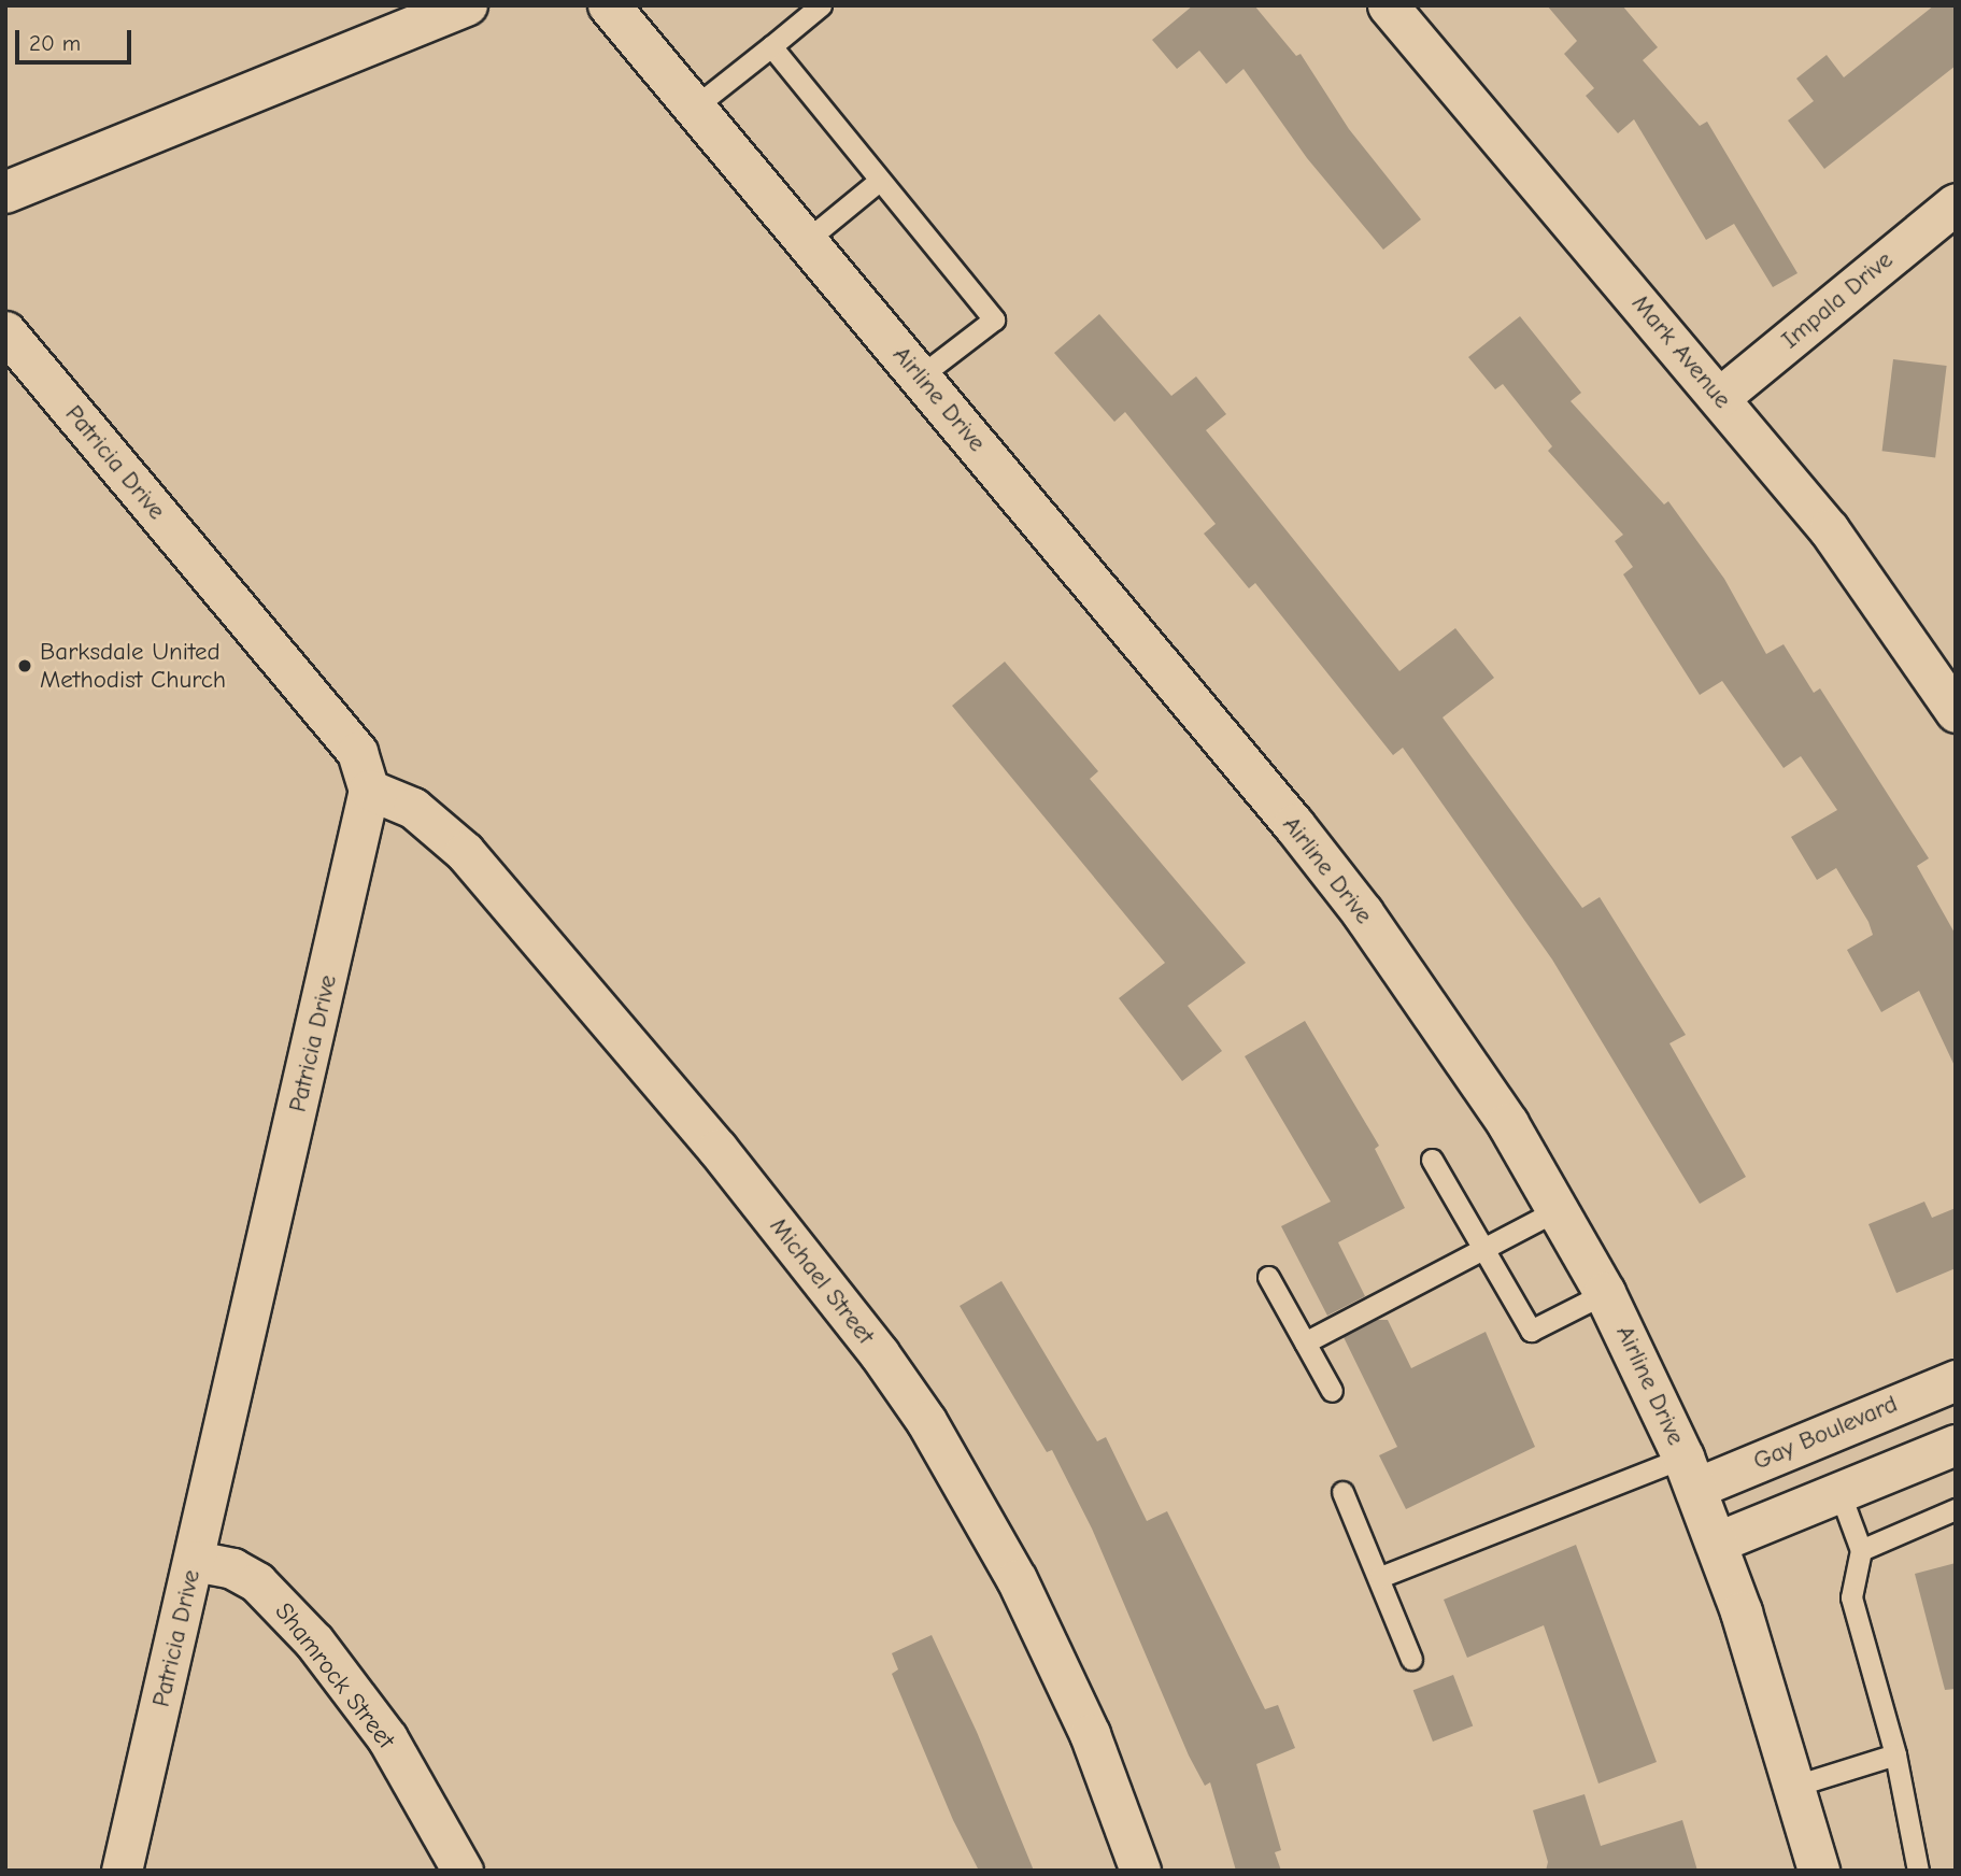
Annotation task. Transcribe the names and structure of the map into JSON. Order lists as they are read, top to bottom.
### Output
{
  "streets": {
    "main road": ["Airline Drive"],
    "street": [
      "Impala Drive",
      "Mark Avenue",
      "Patricia Drive",
      "Michael Street",
      "Gay Boulevard",
      "Shamrock Street"
    ]
  },
  "crossings": [
    ["Impala Drive", "Mark Avenue"],
    ["Airline Drive", "Gay Boulevard"],
    ["Patricia Drive", "Michael Street"],
    ["Patricia Drive", "Shamrock Street"]
  ],
  "places": ["Barksdale United Methodist Church"],
  "scale_bar": "20 m"
}
